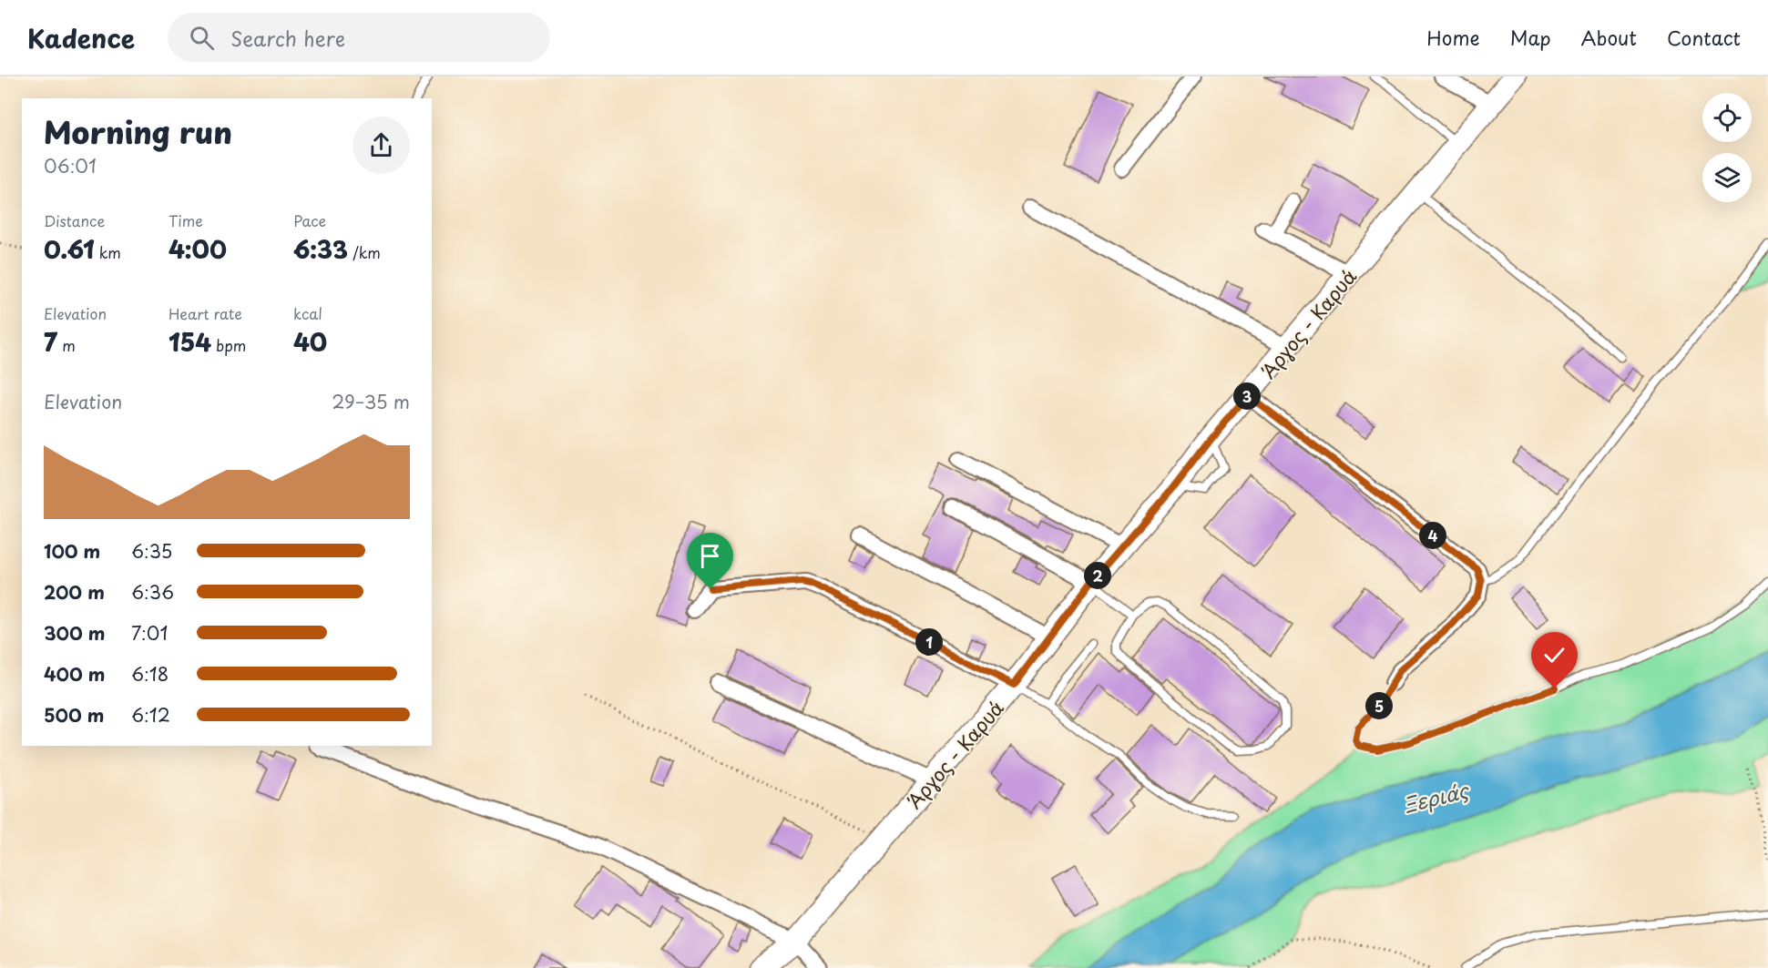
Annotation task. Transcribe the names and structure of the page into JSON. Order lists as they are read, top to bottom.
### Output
{
  "streets": {
    "main road": ["Άργος - Καρυά"]
  },
  "water": ["Ξεριάς"],
  "page": {
    "header": "Kadence",
    "search": "Search here",
    "nav": [
      "Home",
      "Map",
      "About",
      "Contact"
    ],
    "heading": ["Morning run", "06:01"],
    "stats": [
      ["Distance", "0.61 km"],
      ["Time", "4:00"],
      ["Pace", "6:33 /km"],
      ["Elevation", "7 m"],
      ["Heart rate", "154 bpm"],
      ["kcal", "40"]
    ],
    "chart": ["Elevation", "29–35 m"],
    "pins": [
      "3",
      "4",
      "2",
      "1",
      "5"
    ],
    "list": [
      {
        "name": "100 m",
        "note": "6:35"
      },
      {
        "name": "200 m",
        "note": "6:36"
      },
      {
        "name": "300 m",
        "note": "7:01"
      },
      {
        "name": "400 m",
        "note": "6:18"
      },
      {
        "name": "500 m",
        "note": "6:12"
      }
    ]
  }
}
